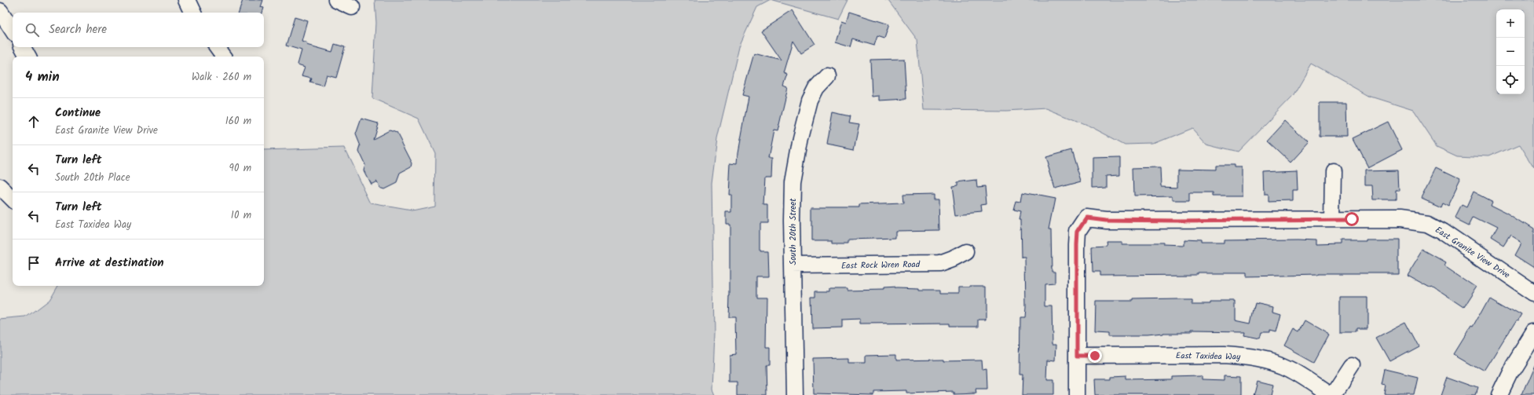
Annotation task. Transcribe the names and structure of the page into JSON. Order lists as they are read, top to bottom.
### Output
{
  "streets": {
    "street": [
      "South 20th Street",
      "East Granite View Drive",
      "East Rock Wren Road",
      "East Taxidea Way"
    ]
  },
  "crossings": [
    ["South 20th Street", "East Rock Wren Road"],
    ["East Granite View Drive", "East Taxidea Way"]
  ],
  "page": {
    "map_buttons": ["+", "−"],
    "search": "Search here",
    "heading": ["4 min", "Walk · 260 m"],
    "list": [
      ["Continue", "East Granite View Drive", "160 m"],
      ["Turn left", "South 20th Place", "90 m"],
      ["Turn left", "East Taxidea Way", "10 m"],
      "Arrive at destination"
    ]
  }
}
